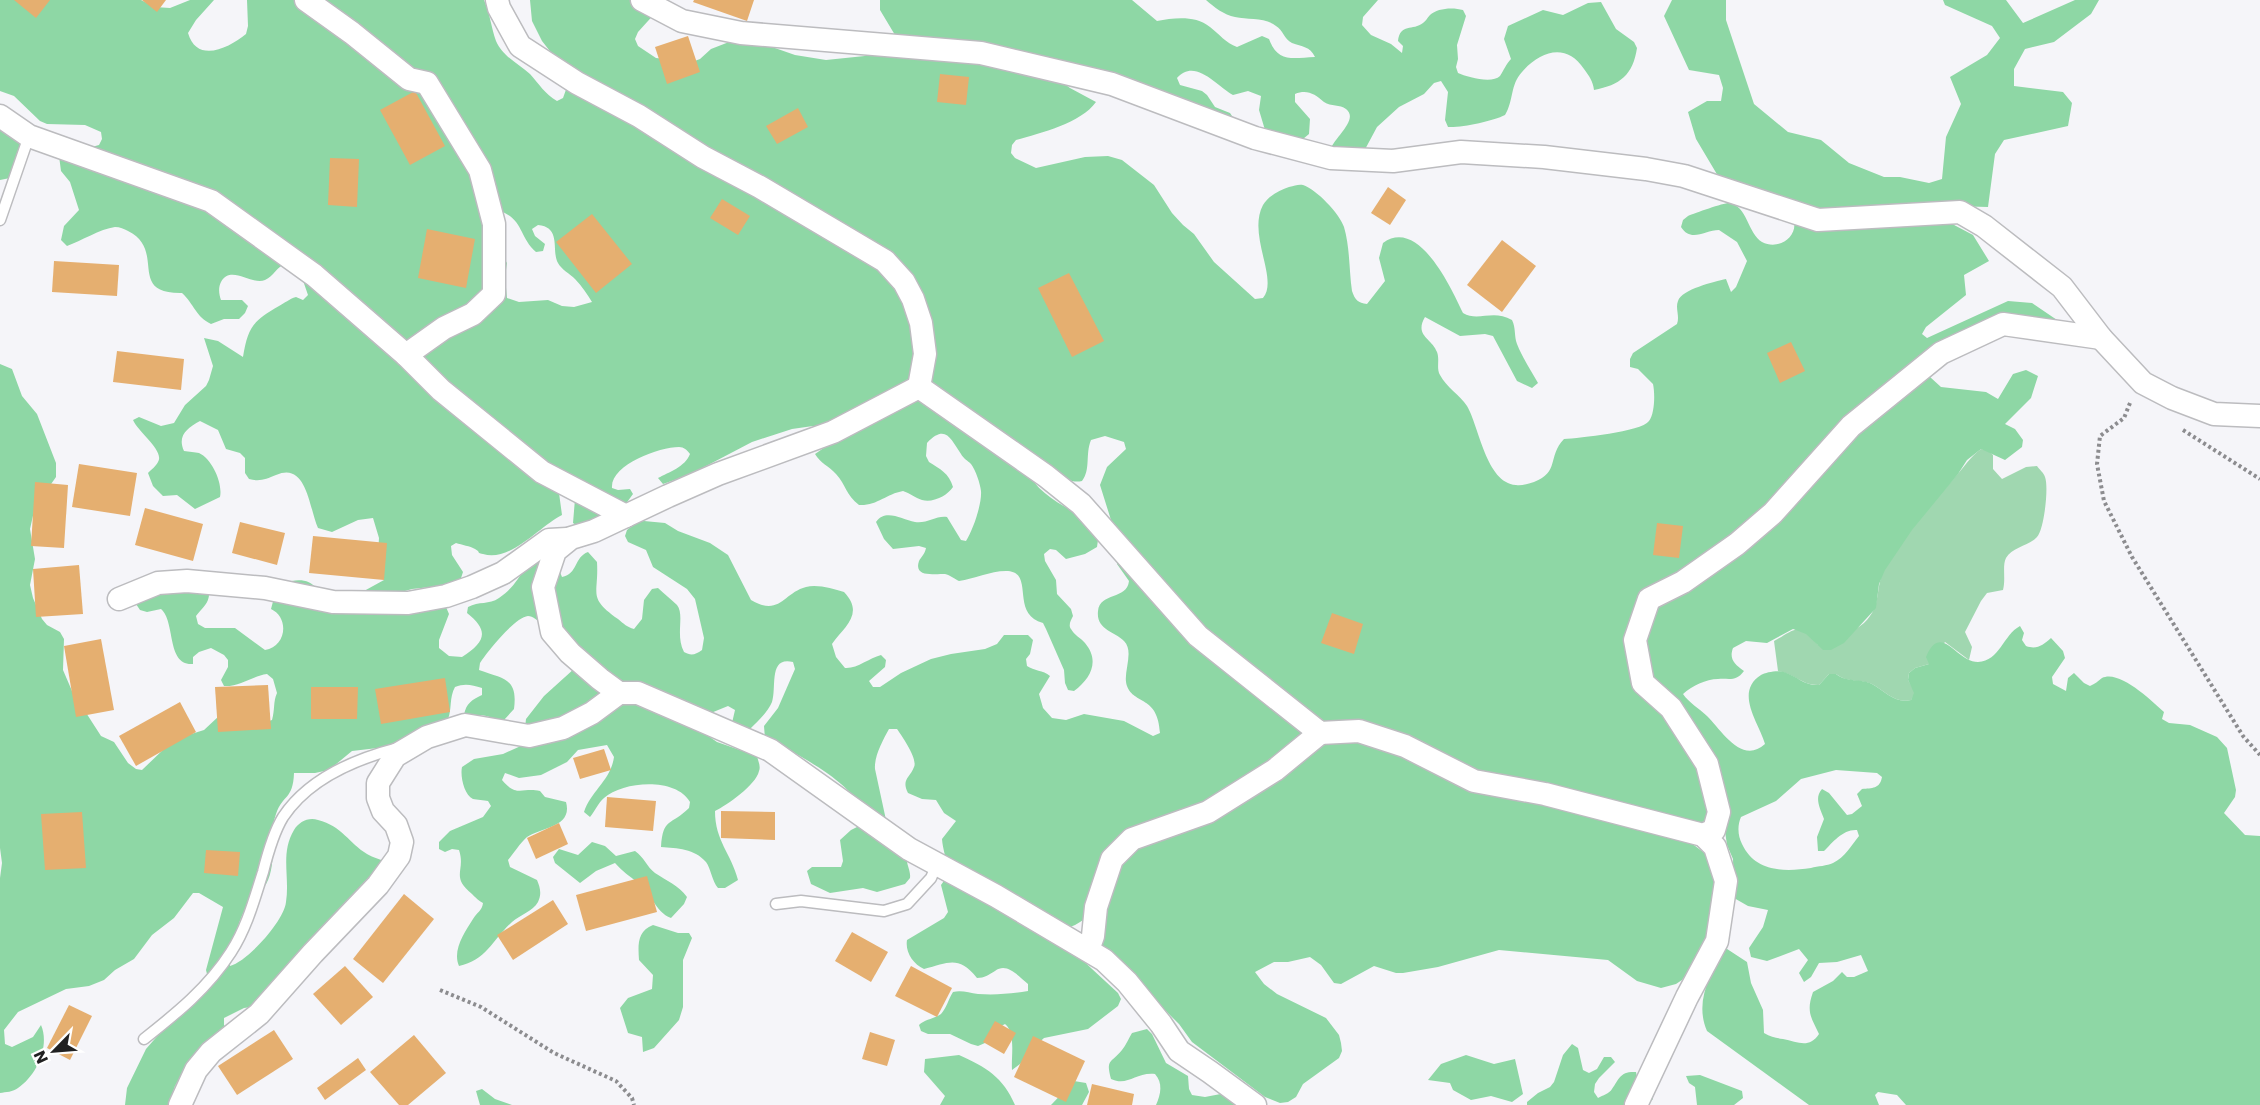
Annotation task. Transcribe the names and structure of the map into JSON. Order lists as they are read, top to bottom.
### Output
{
  "north": "bottom left"
}
